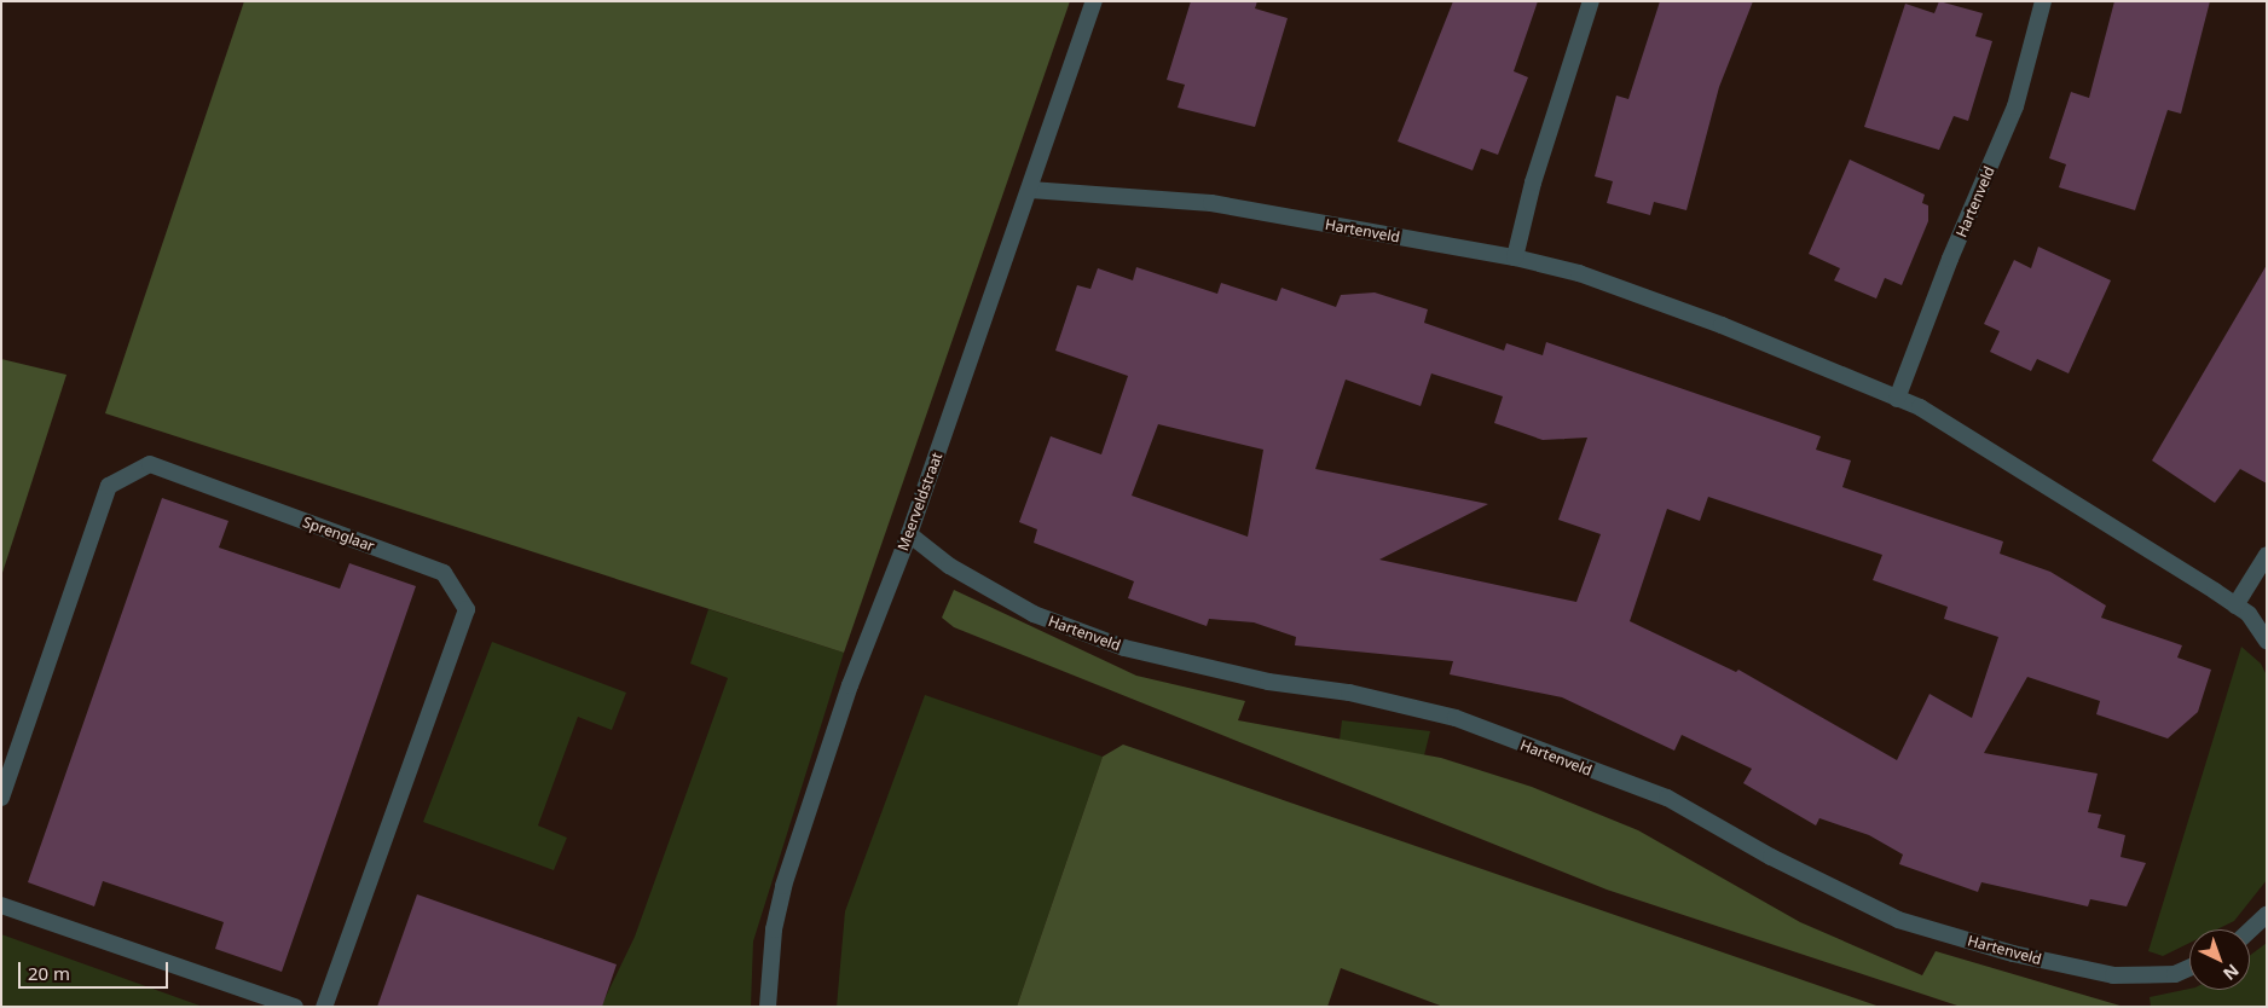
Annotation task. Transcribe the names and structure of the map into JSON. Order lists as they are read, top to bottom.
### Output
{
  "streets": {
    "street": ["Hartenveld", "Meerveldstraat", "Sprenglaar"]
  },
  "crossings": [
    ["Hartenveld", "Meerveldstraat"]
  ],
  "scale_bar": "20 m",
  "north": "bottom right"
}
